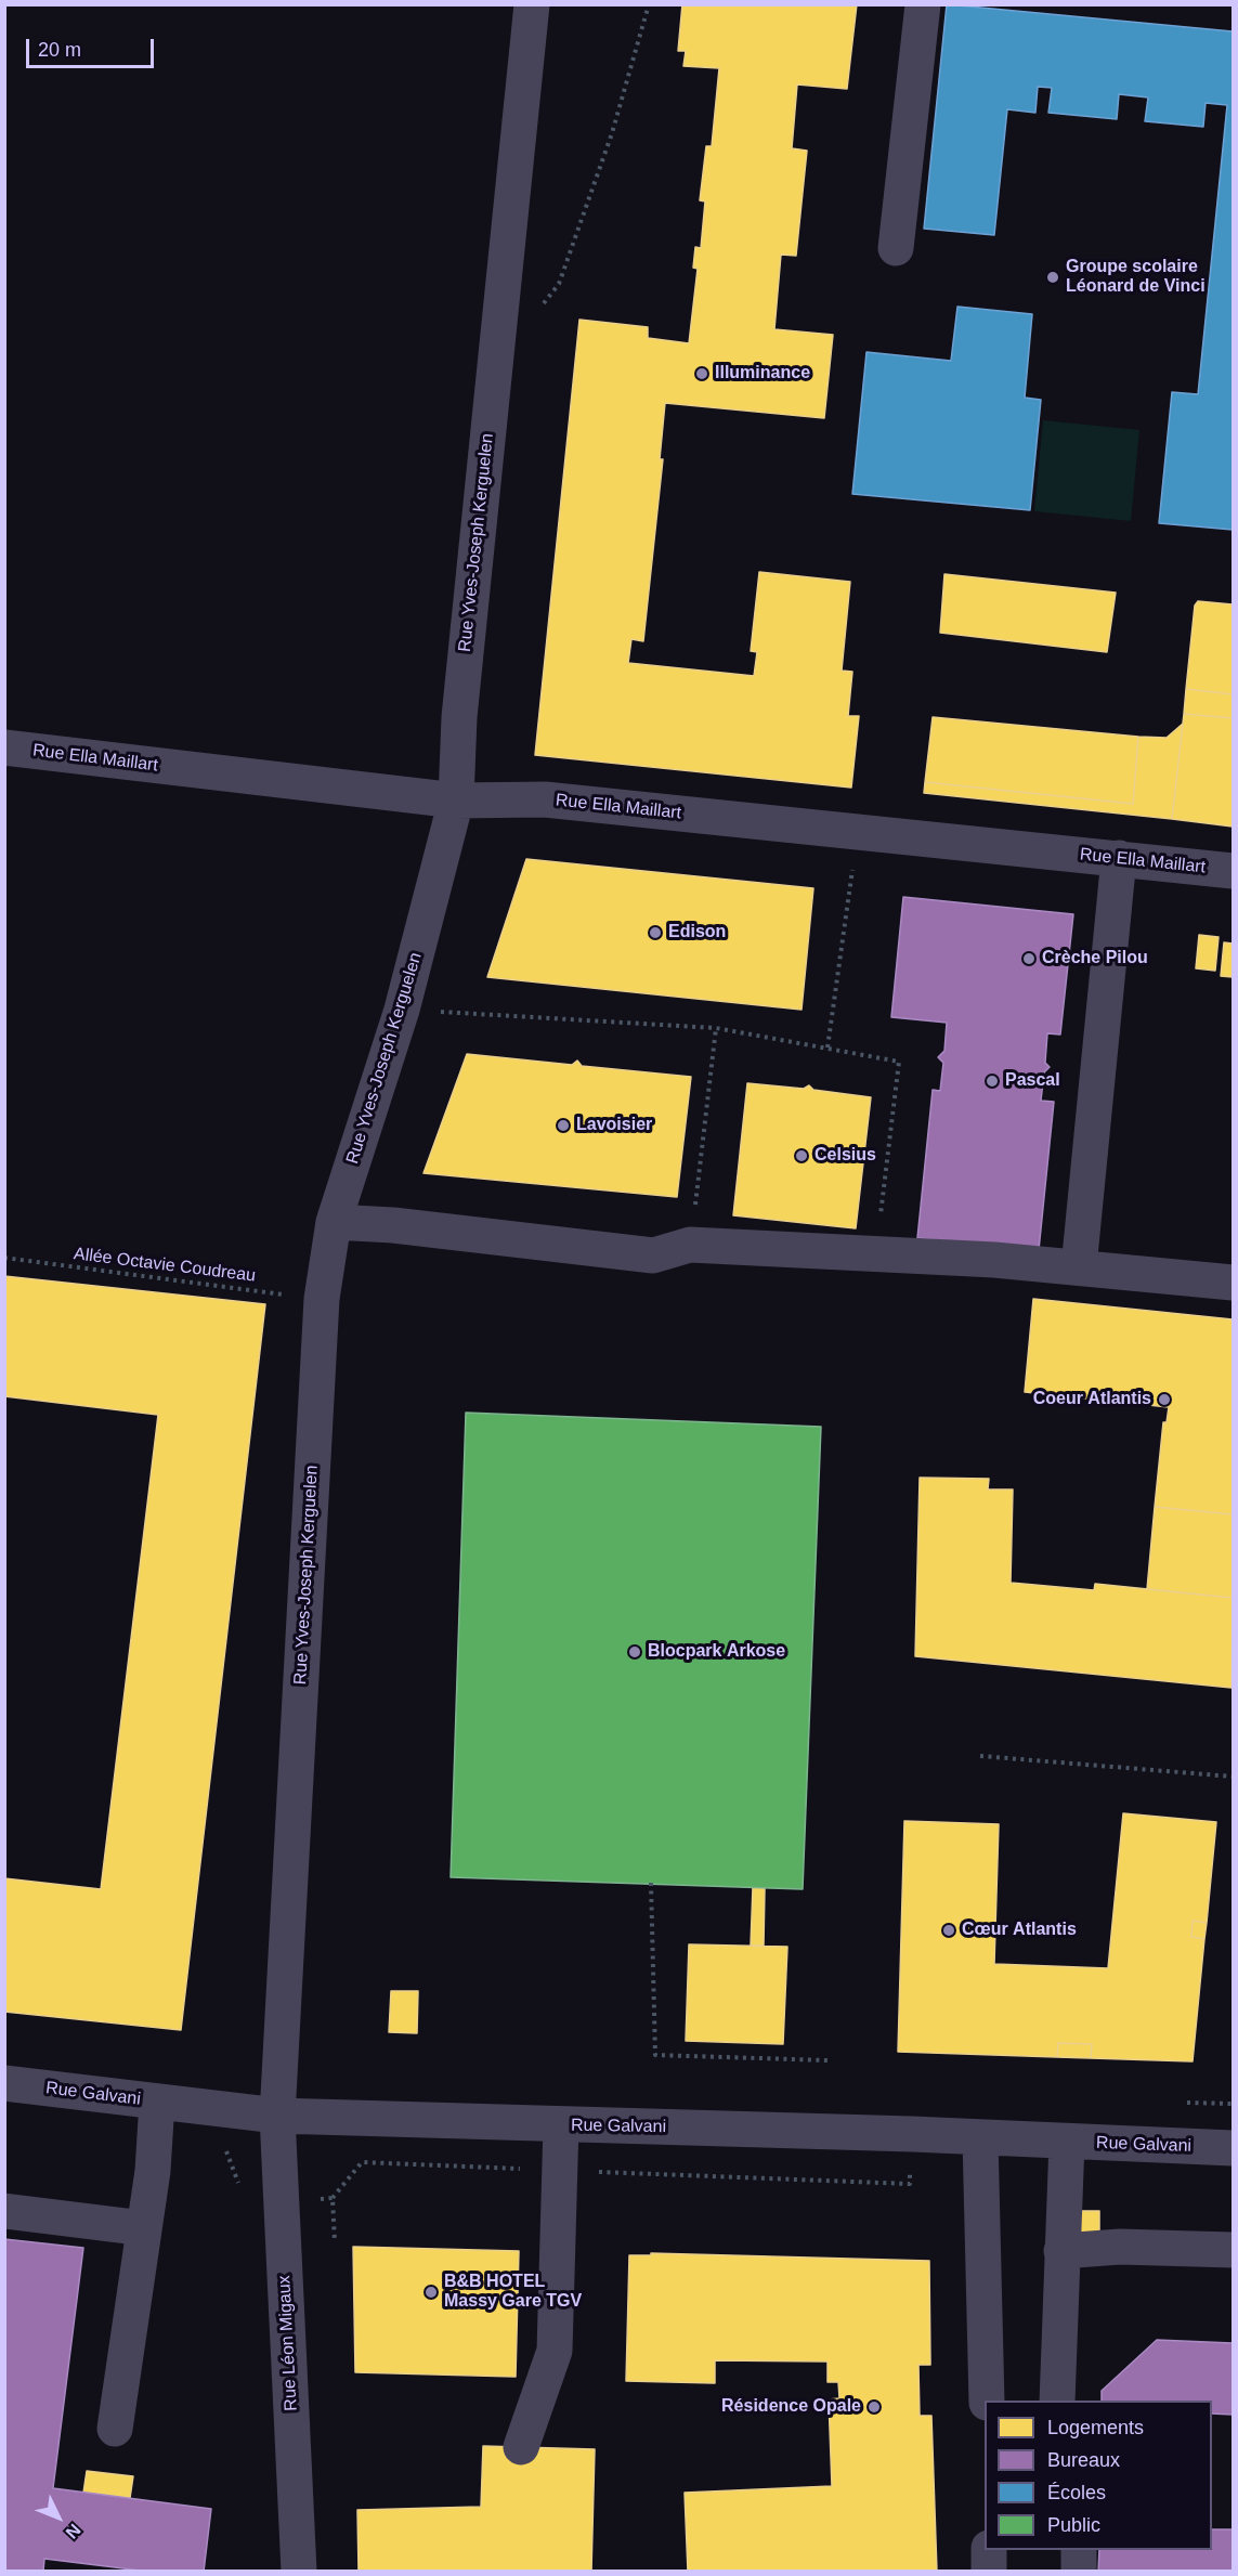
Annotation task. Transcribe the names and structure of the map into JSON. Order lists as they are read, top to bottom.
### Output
{
  "streets": {
    "street": [
      "Rue Yves-Joseph Kerguelen",
      "Rue Ella Maillart",
      "Rue Galvani",
      "Rue Léon Migaux"
    ],
    "path": ["Allée Octavie Coudreau"]
  },
  "crossings": [
    ["Rue Yves-Joseph Kerguelen", "Rue Ella Maillart"],
    ["Rue Yves-Joseph Kerguelen", "Allée Octavie Coudreau"],
    ["Rue Yves-Joseph Kerguelen", "Rue Galvani"],
    ["Rue Yves-Joseph Kerguelen", "Rue Léon Migaux"],
    ["Rue Galvani", "Rue Léon Migaux"]
  ],
  "places": [
    "Groupe scolaire Léonard de Vinci",
    "Illuminance",
    "Edison",
    "Crèche Pilou",
    "Pascal",
    "Lavoisier",
    "Celsius",
    "Coeur Atlantis",
    "Blocpark Arkose",
    "Cœur Atlantis",
    "B&B HOTEL Massy Gare TGV",
    "Résidence Opale"
  ],
  "legend": [
    "Logements",
    "Bureaux",
    "Écoles",
    "Public"
  ],
  "scale_bar": "20 m",
  "north": "bottom right"
}
